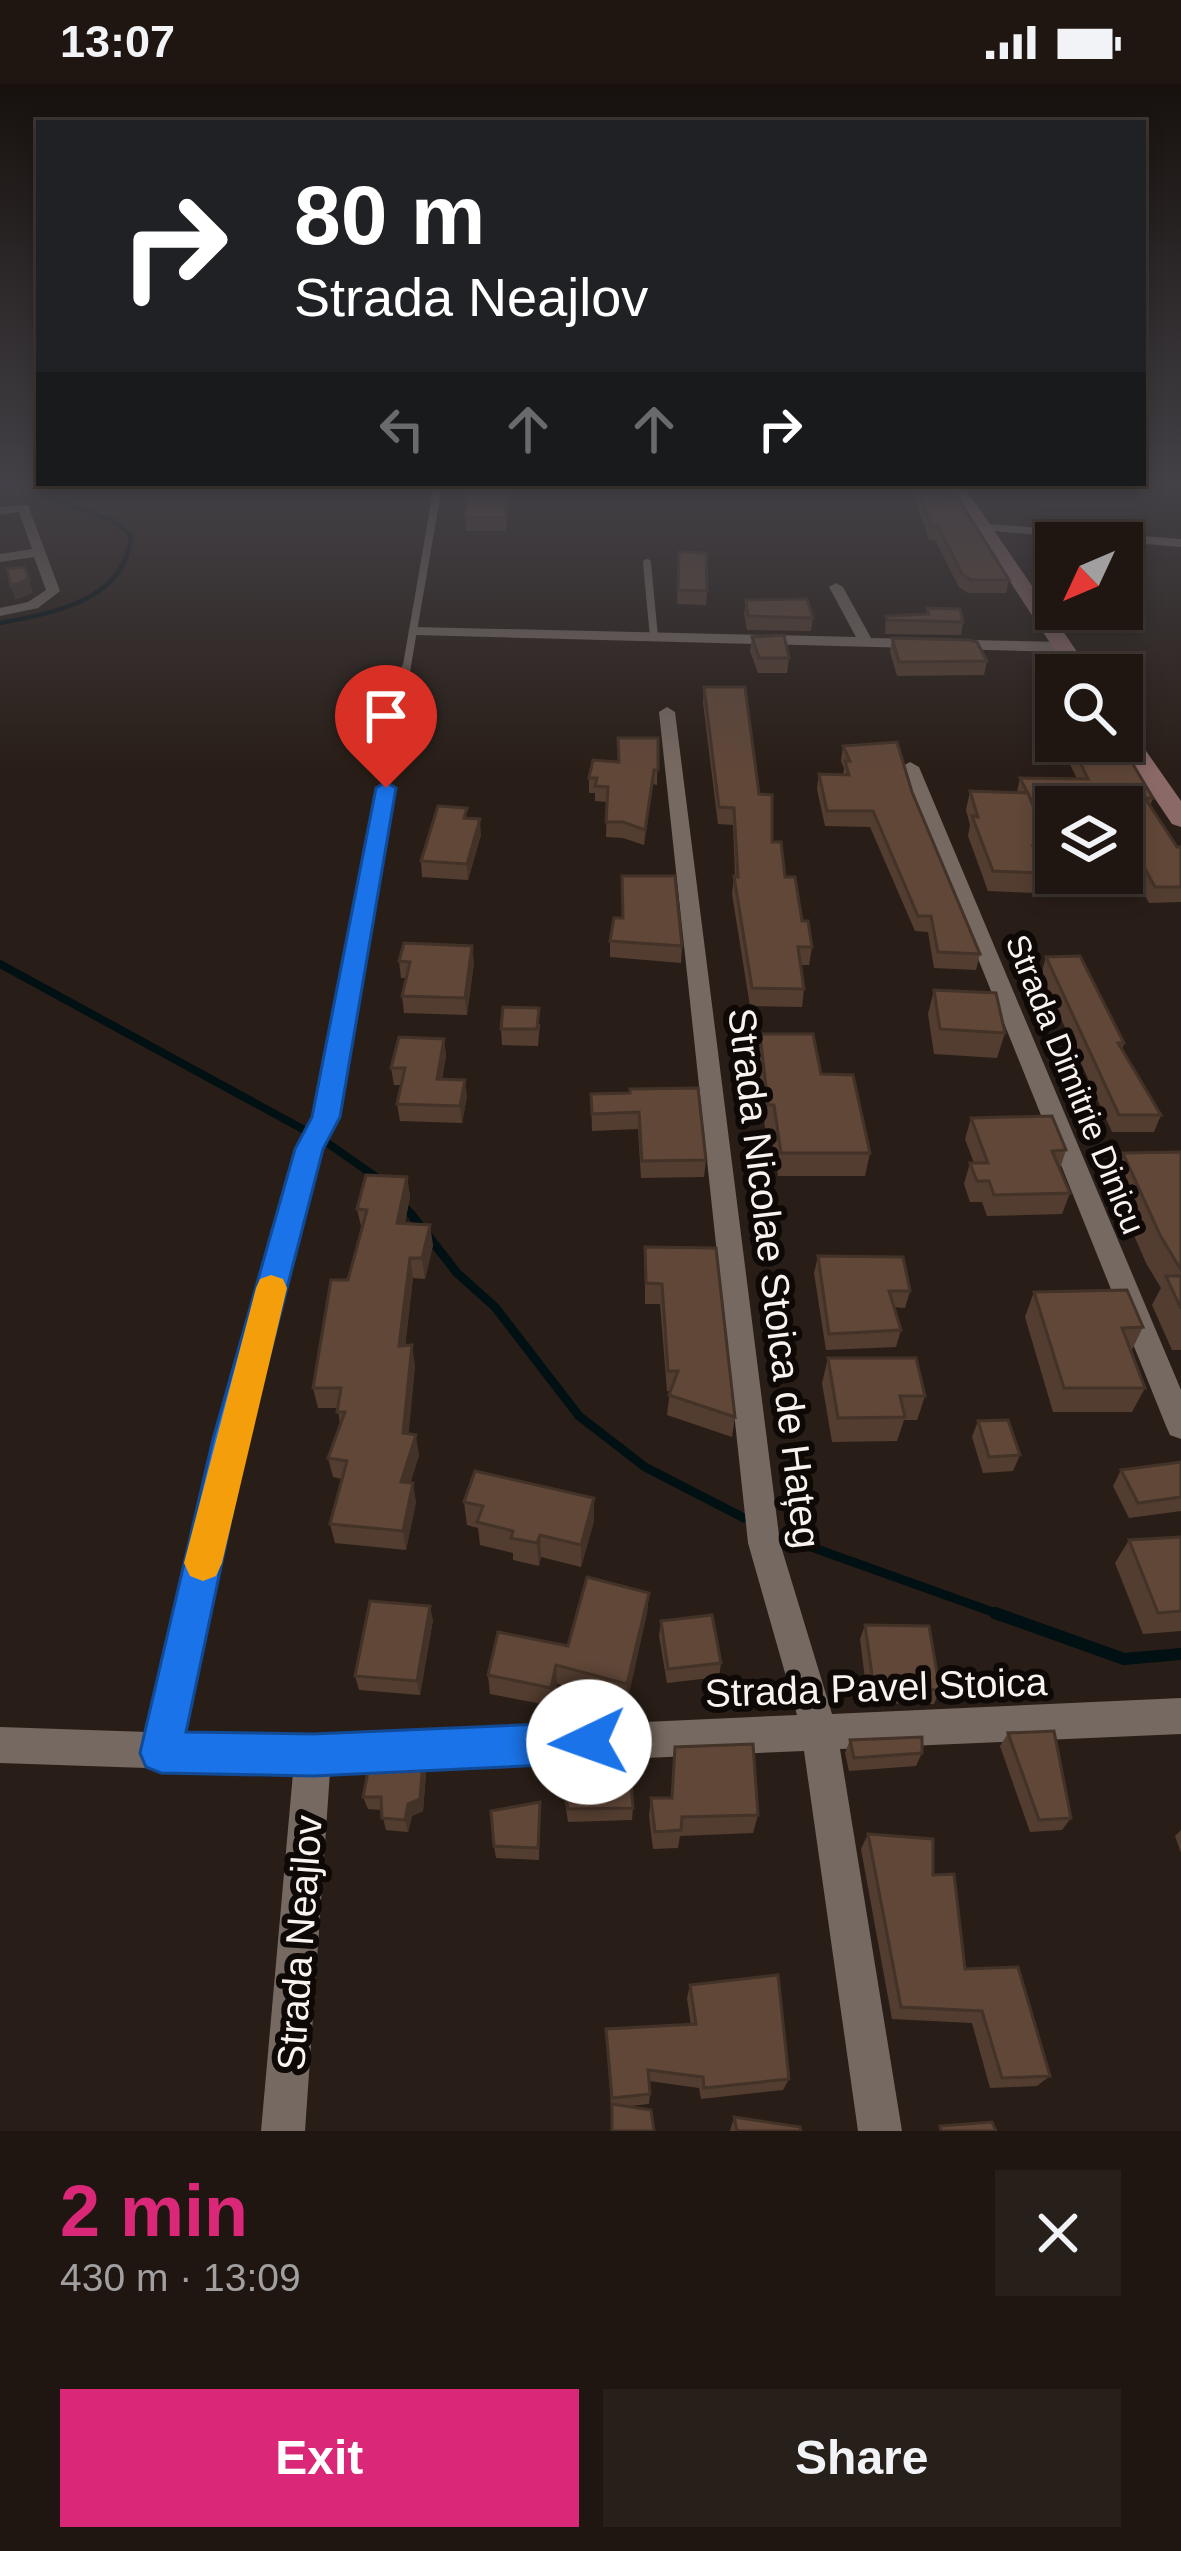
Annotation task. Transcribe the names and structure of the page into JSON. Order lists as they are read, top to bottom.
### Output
{
  "streets": {
    "street": [
      "Strada Dimitrie Dinicu",
      "Strada Nicolae Stoica de Hațeg",
      "Strada Pavel Stoica",
      "Strada Neajlov"
    ]
  },
  "crossings": [
    ["Strada Nicolae Stoica de Hațeg", "Strada Pavel Stoica"],
    ["Strada Pavel Stoica", "Strada Neajlov"]
  ],
  "north": "bottom left",
  "page": {
    "status": "13:07",
    "turn": ["80 m", "Strada Neajlov"],
    "heading": ["2 min", "430 m · 13:09"],
    "buttons": ["Exit", "Share"]
  }
}
